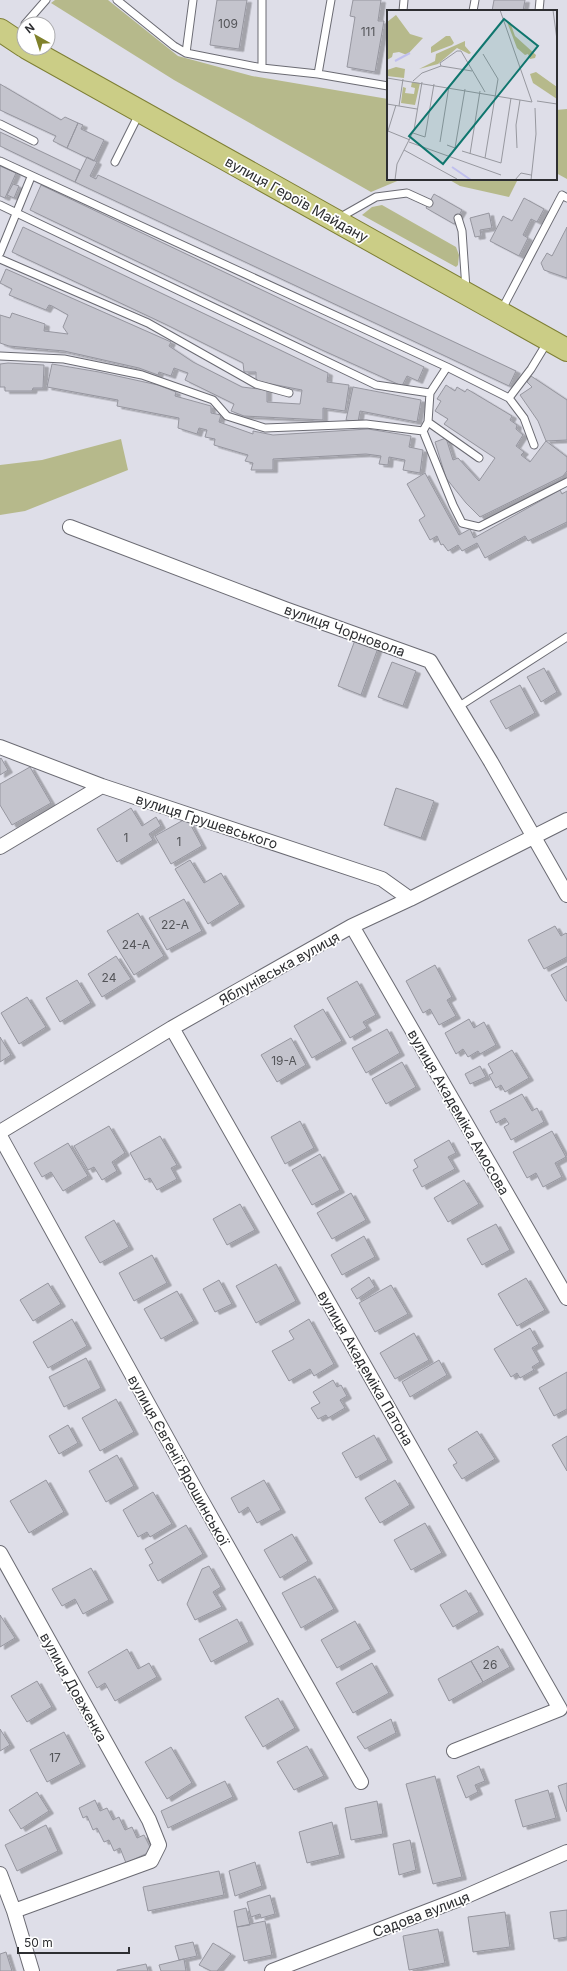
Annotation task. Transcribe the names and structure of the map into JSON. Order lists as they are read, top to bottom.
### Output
{
  "streets": {
    "main road": ["вулиця Героїв Майдану"],
    "street": [
      "вулиця Чорновола",
      "вулиця Грушевського",
      "Яблунівська вулиця",
      "вулиця Академіка Амосова",
      "вулиця Академіка Патона",
      "вулиця Євгенії Ярошинської",
      "вулиця Довженка",
      "Садова вулиця"
    ]
  },
  "crossings": [
    ["вулиця Чорновола", "Яблунівська вулиця"],
    ["вулиця Грушевського", "Яблунівська вулиця"],
    ["Яблунівська вулиця", "вулиця Академіка Амосова"],
    ["Яблунівська вулиця", "вулиця Академіка Патона"]
  ],
  "house_numbers": [
    "109",
    "111",
    "1",
    "1",
    "22-А",
    "24-А",
    "24",
    "19-А",
    "26",
    "17"
  ],
  "scale_bar": "50 m",
  "north": "top left"
}
